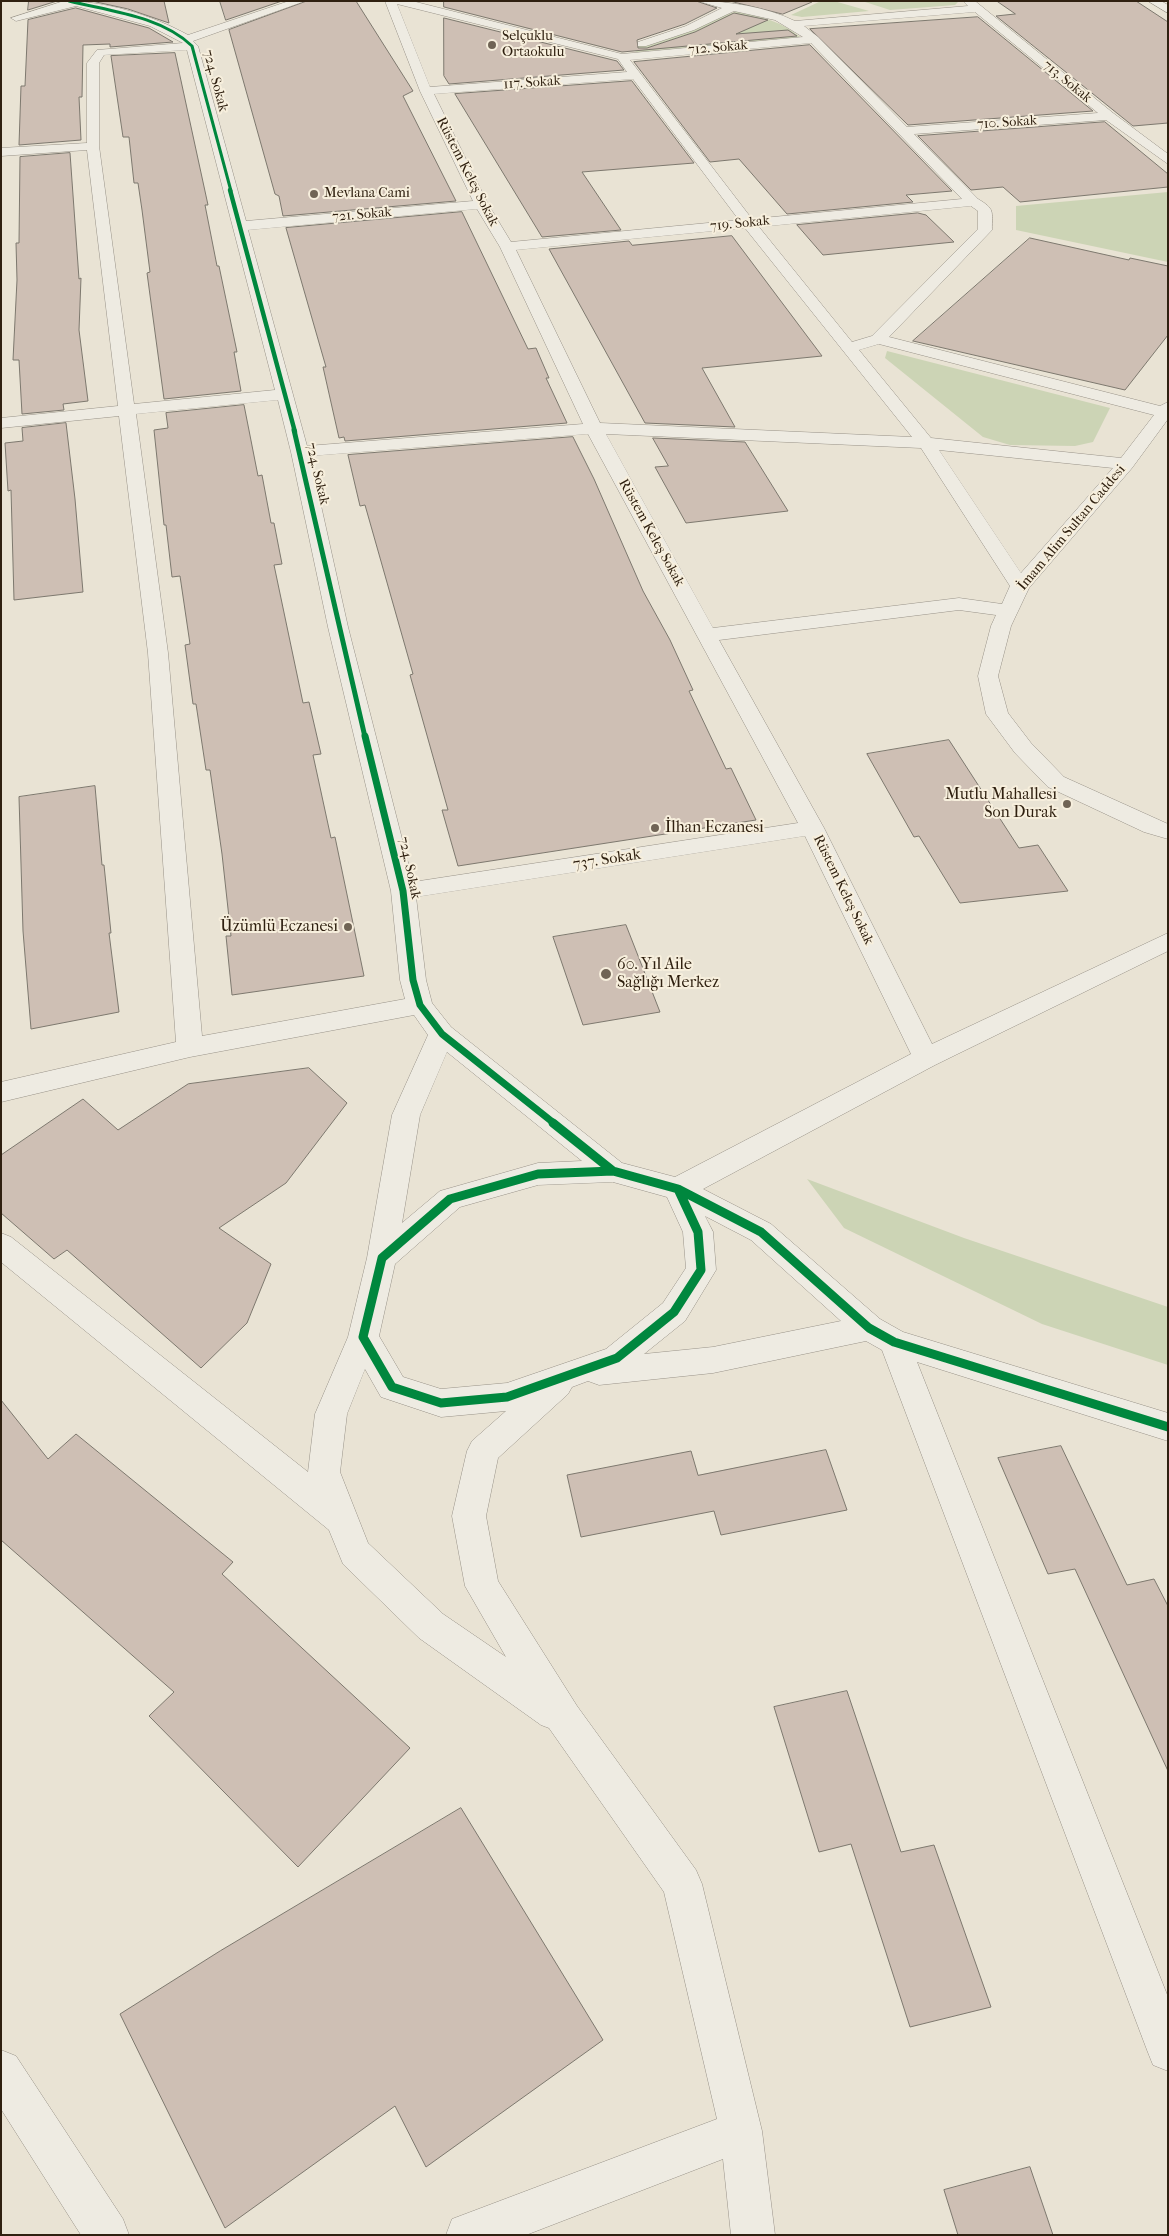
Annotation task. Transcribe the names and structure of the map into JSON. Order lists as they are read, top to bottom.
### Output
{
  "streets": {
    "street": [
      "712. Sokak",
      "724. Sokak",
      "713. Sokak",
      "117. Sokak",
      "710. Sokak",
      "Rüstem Keleş Sokak",
      "721. Sokak",
      "719. Sokak",
      "İmam Alim Sultan Caddesi",
      "737. Sokak"
    ]
  },
  "crossings": [
    ["724. Sokak", "721. Sokak"],
    ["724. Sokak", "737. Sokak"],
    ["713. Sokak", "710. Sokak"],
    ["117. Sokak", "Rüstem Keleş Sokak"],
    ["Rüstem Keleş Sokak", "721. Sokak"],
    ["Rüstem Keleş Sokak", "719. Sokak"],
    ["Rüstem Keleş Sokak", "737. Sokak"]
  ],
  "places": [
    "Selçuklu Ortaokulu",
    "Mevlana Cami",
    "Mutlu Mahallesi Son Durak",
    "İlhan Eczanesi",
    "Üzümlü Eczanesi",
    "60. Yıl Aile Sağlığı Merkez"
  ]
}
